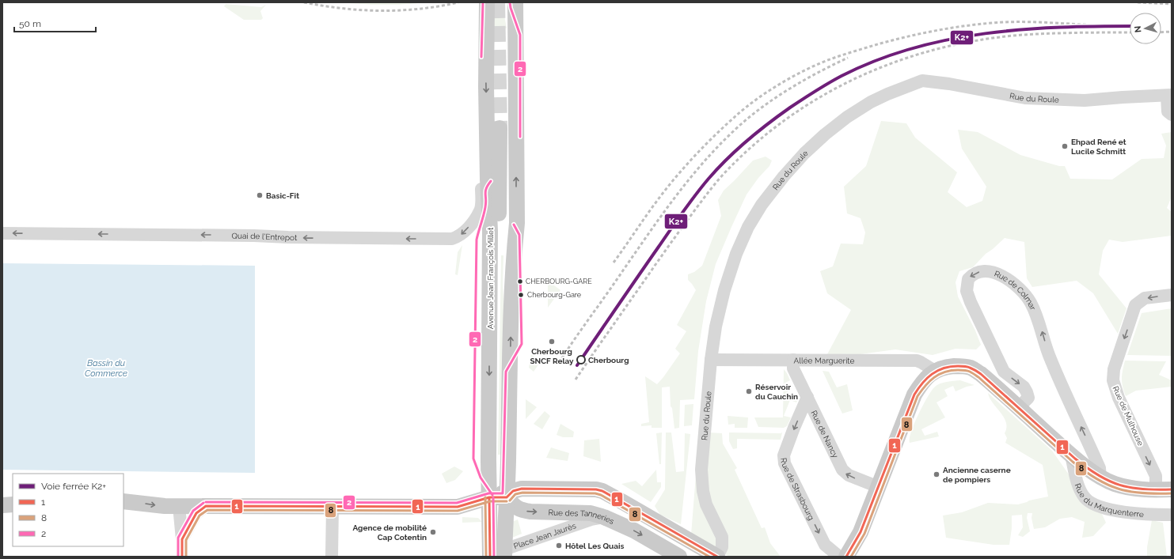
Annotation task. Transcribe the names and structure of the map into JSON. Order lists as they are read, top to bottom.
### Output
{
  "streets": {
    "main road": ["Avenue Jean François Millet", "Rue des Tanneries"],
    "street": [
      "Rue du Roule",
      "Quai de l'Entrepot",
      "Rue de Colmar",
      "Allée Marguerite",
      "Rue de Mulhouse",
      "Rue de Nancy",
      "Rue de Strasbourg",
      "Rue du Marquenterre",
      "Place Jean Jaurès"
    ]
  },
  "crossings": [
    ["Rue du Roule", "Allée Marguerite"],
    ["Quai de l'Entrepot", "Avenue Jean François Millet"],
    ["Avenue Jean François Millet", "Rue des Tanneries"],
    ["Allée Marguerite", "Rue de Nancy"],
    ["Rue de Nancy", "Rue de Strasbourg"],
    ["Rue des Tanneries", "Place Jean Jaurès"]
  ],
  "one_way": [
    "Quai de l'Entrepot",
    "Rue de Mulhouse",
    "Rue de Nancy",
    "Rue de Strasbourg"
  ],
  "water": ["Bassin du Commerce"],
  "places": [
    "Ehpad René et Lucile Schmitt",
    "Basic-Fit",
    "CHERBOURG-GARE",
    "Cherbourg-Gare",
    "Cherbourg SNCF Relay",
    "Cherbourg",
    "Réservoir du Cauchin",
    "Ancienne caserne de pompiers",
    "Agence de mobilité Cap Cotentin",
    "Hôtel Les Quais"
  ],
  "lines": [
    "transit line 2",
    "rail line K2+",
    "transit line 1",
    "transit line 8"
  ],
  "legend": [
    "Voie ferrée K2+",
    "1",
    "8",
    "2"
  ],
  "scale_bar": "50 m",
  "north": "left"
}
